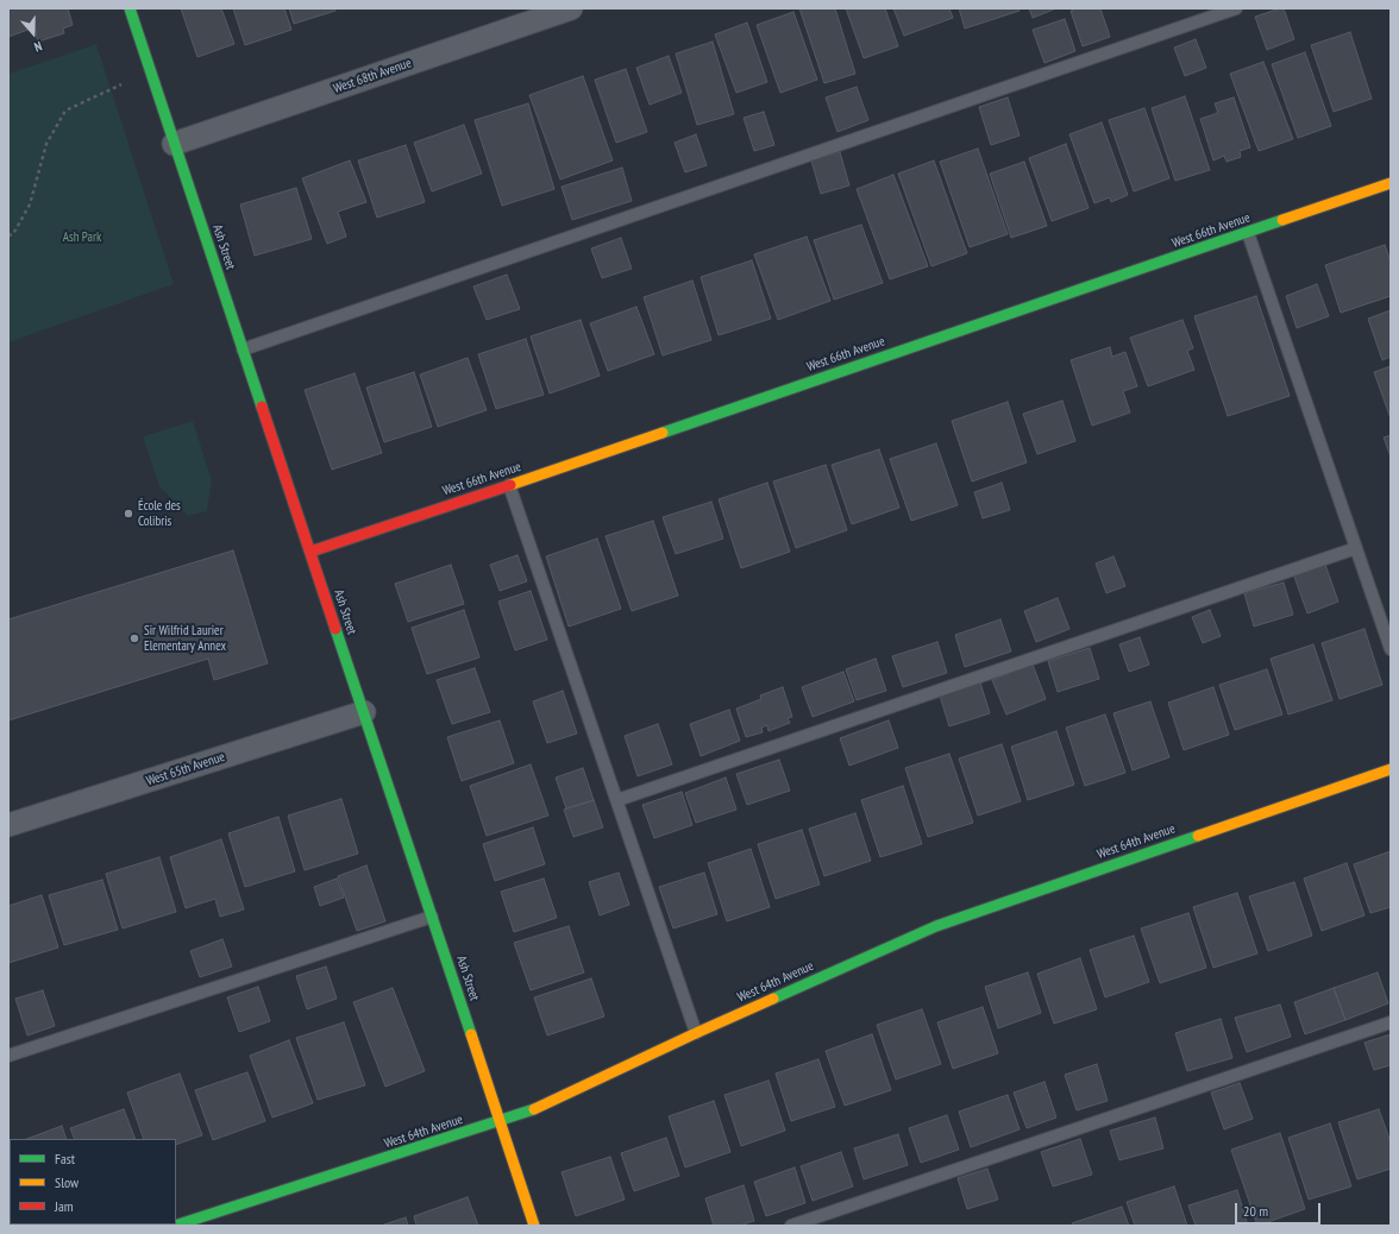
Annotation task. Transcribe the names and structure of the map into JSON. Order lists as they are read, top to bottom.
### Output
{
  "streets": {
    "street": [
      "West 68th Avenue",
      "West 66th Avenue",
      "Ash Street",
      "West 65th Avenue",
      "West 64th Avenue"
    ]
  },
  "crossings": [
    ["West 68th Avenue", "Ash Street"],
    ["West 66th Avenue", "Ash Street"],
    ["Ash Street", "West 65th Avenue"],
    ["Ash Street", "West 64th Avenue"]
  ],
  "parks": ["Ash Park"],
  "places": ["École des Colibris", "Sir Wilfrid Laurier Elementary Annex"],
  "legend": ["Fast", "Slow", "Jam"],
  "scale_bar": "20 m",
  "north": "bottom"
}
